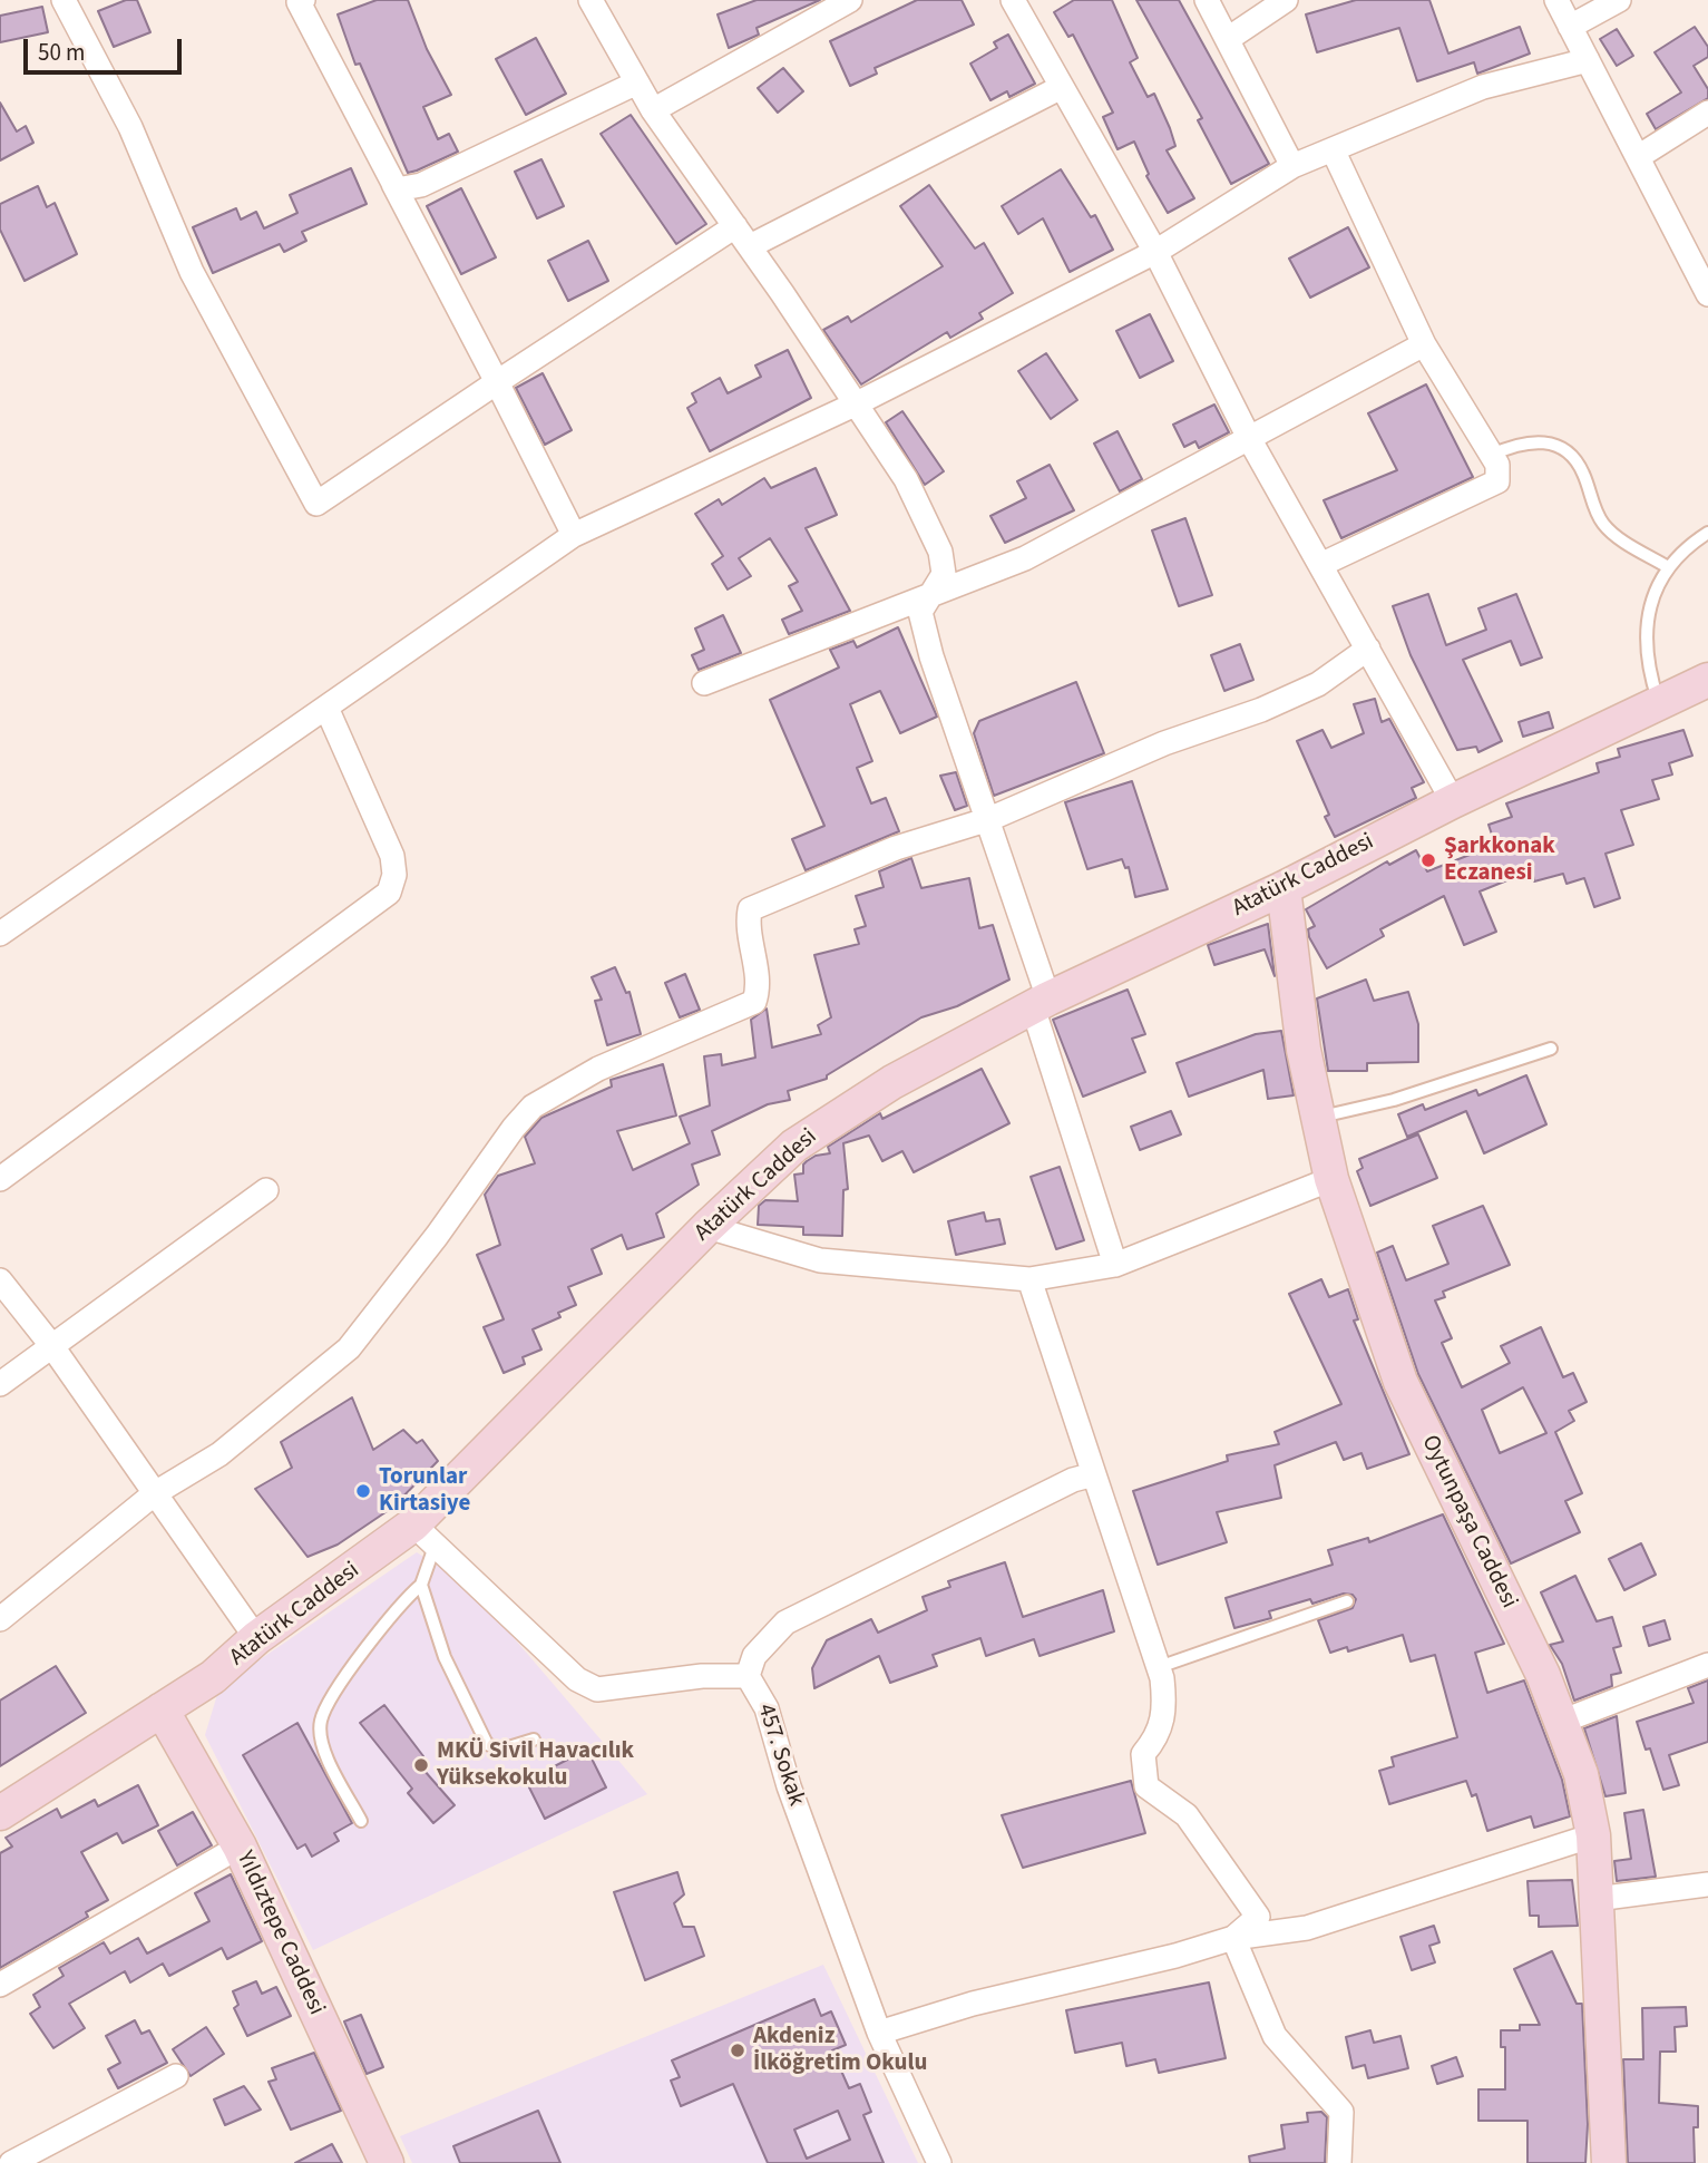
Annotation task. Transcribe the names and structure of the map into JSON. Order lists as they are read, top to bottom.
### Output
{
  "streets": {
    "main road": ["Atatürk Caddesi", "Oytunpaşa Caddesi", "Yıldıztepe Caddesi"],
    "street": ["457. Sokak"]
  },
  "crossings": [
    ["Atatürk Caddesi", "Oytunpaşa Caddesi"],
    ["Atatürk Caddesi", "457. Sokak"],
    ["Atatürk Caddesi", "Yıldıztepe Caddesi"]
  ],
  "places": [
    "Şarkkonak Eczanesi",
    "Torunlar Kirtasiye",
    "MKÜ Sivil Havacılık Yüksekokulu",
    "Akdeniz İlköğretim Okulu"
  ],
  "scale_bar": "50 m"
}
